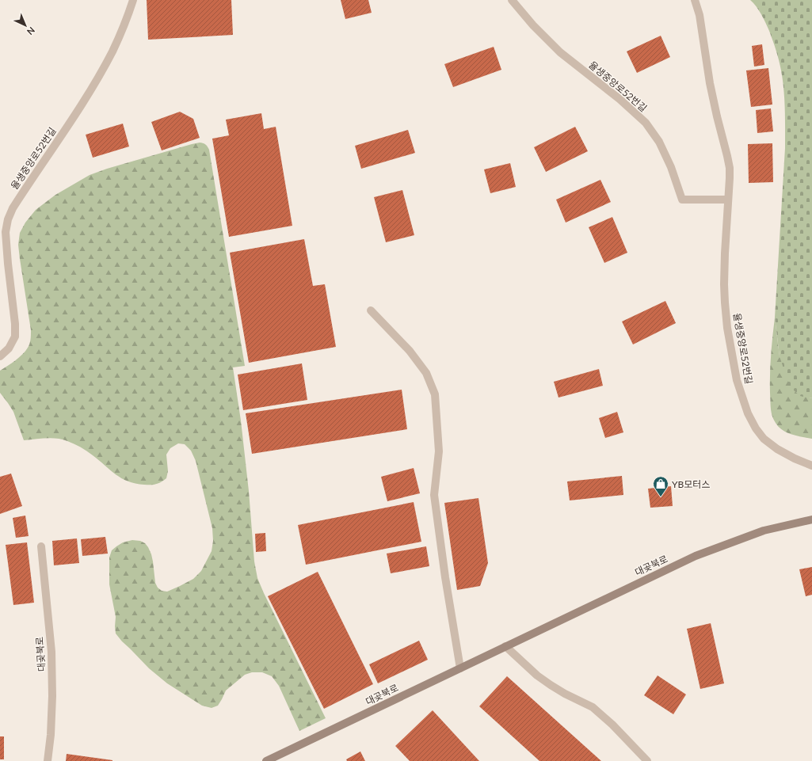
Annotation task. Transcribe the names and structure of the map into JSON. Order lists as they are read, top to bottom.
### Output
{
  "streets": {
    "street": ["율생중앙로52번길", "대곶북로"]
  },
  "places": {
    "shop": ["YB모터스"]
  },
  "north": "bottom right"
}
